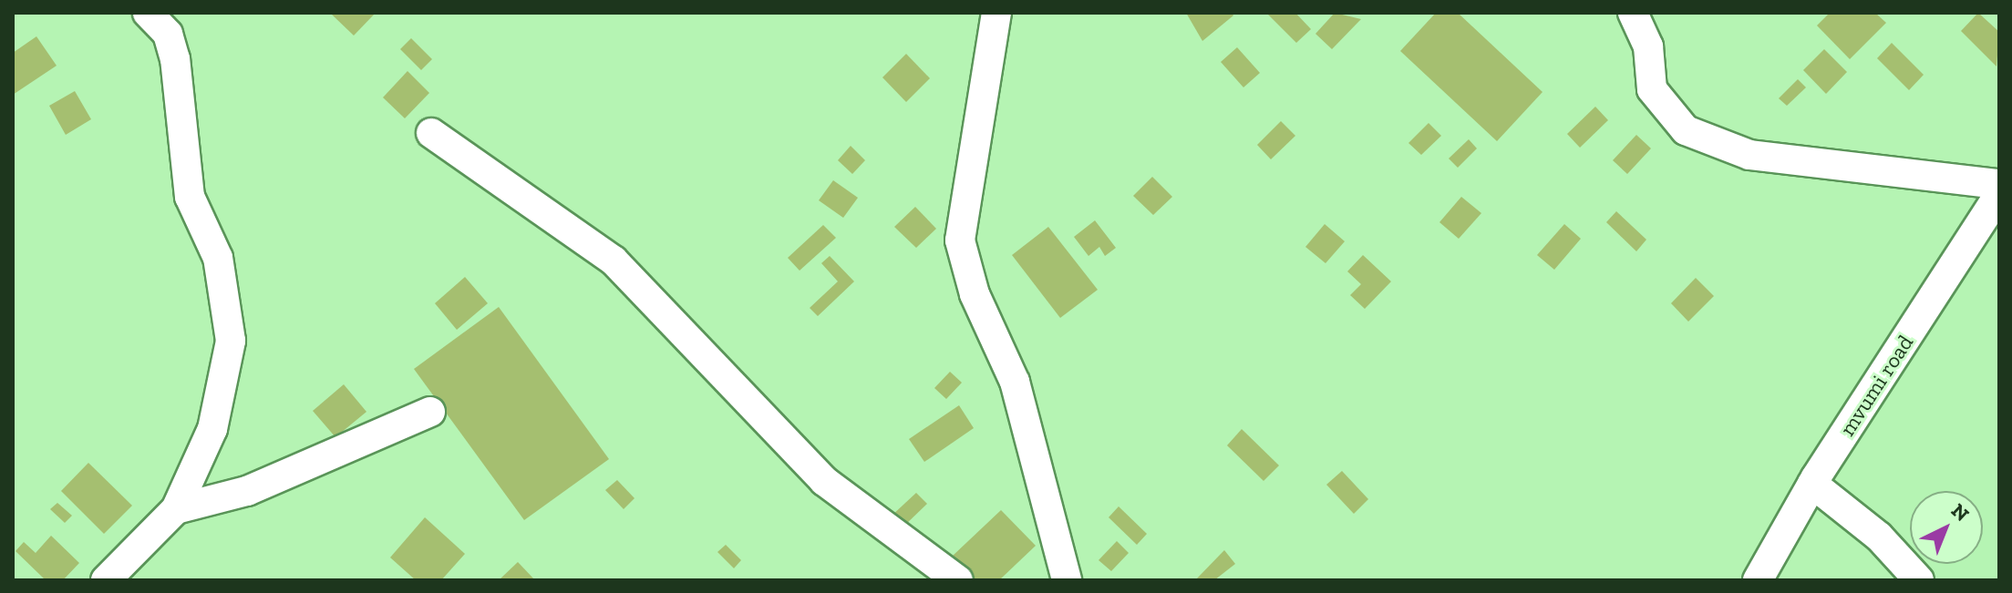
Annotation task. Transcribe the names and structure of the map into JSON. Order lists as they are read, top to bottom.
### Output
{
  "streets": {
    "street": ["mvumi road"]
  },
  "north": "top right"
}
